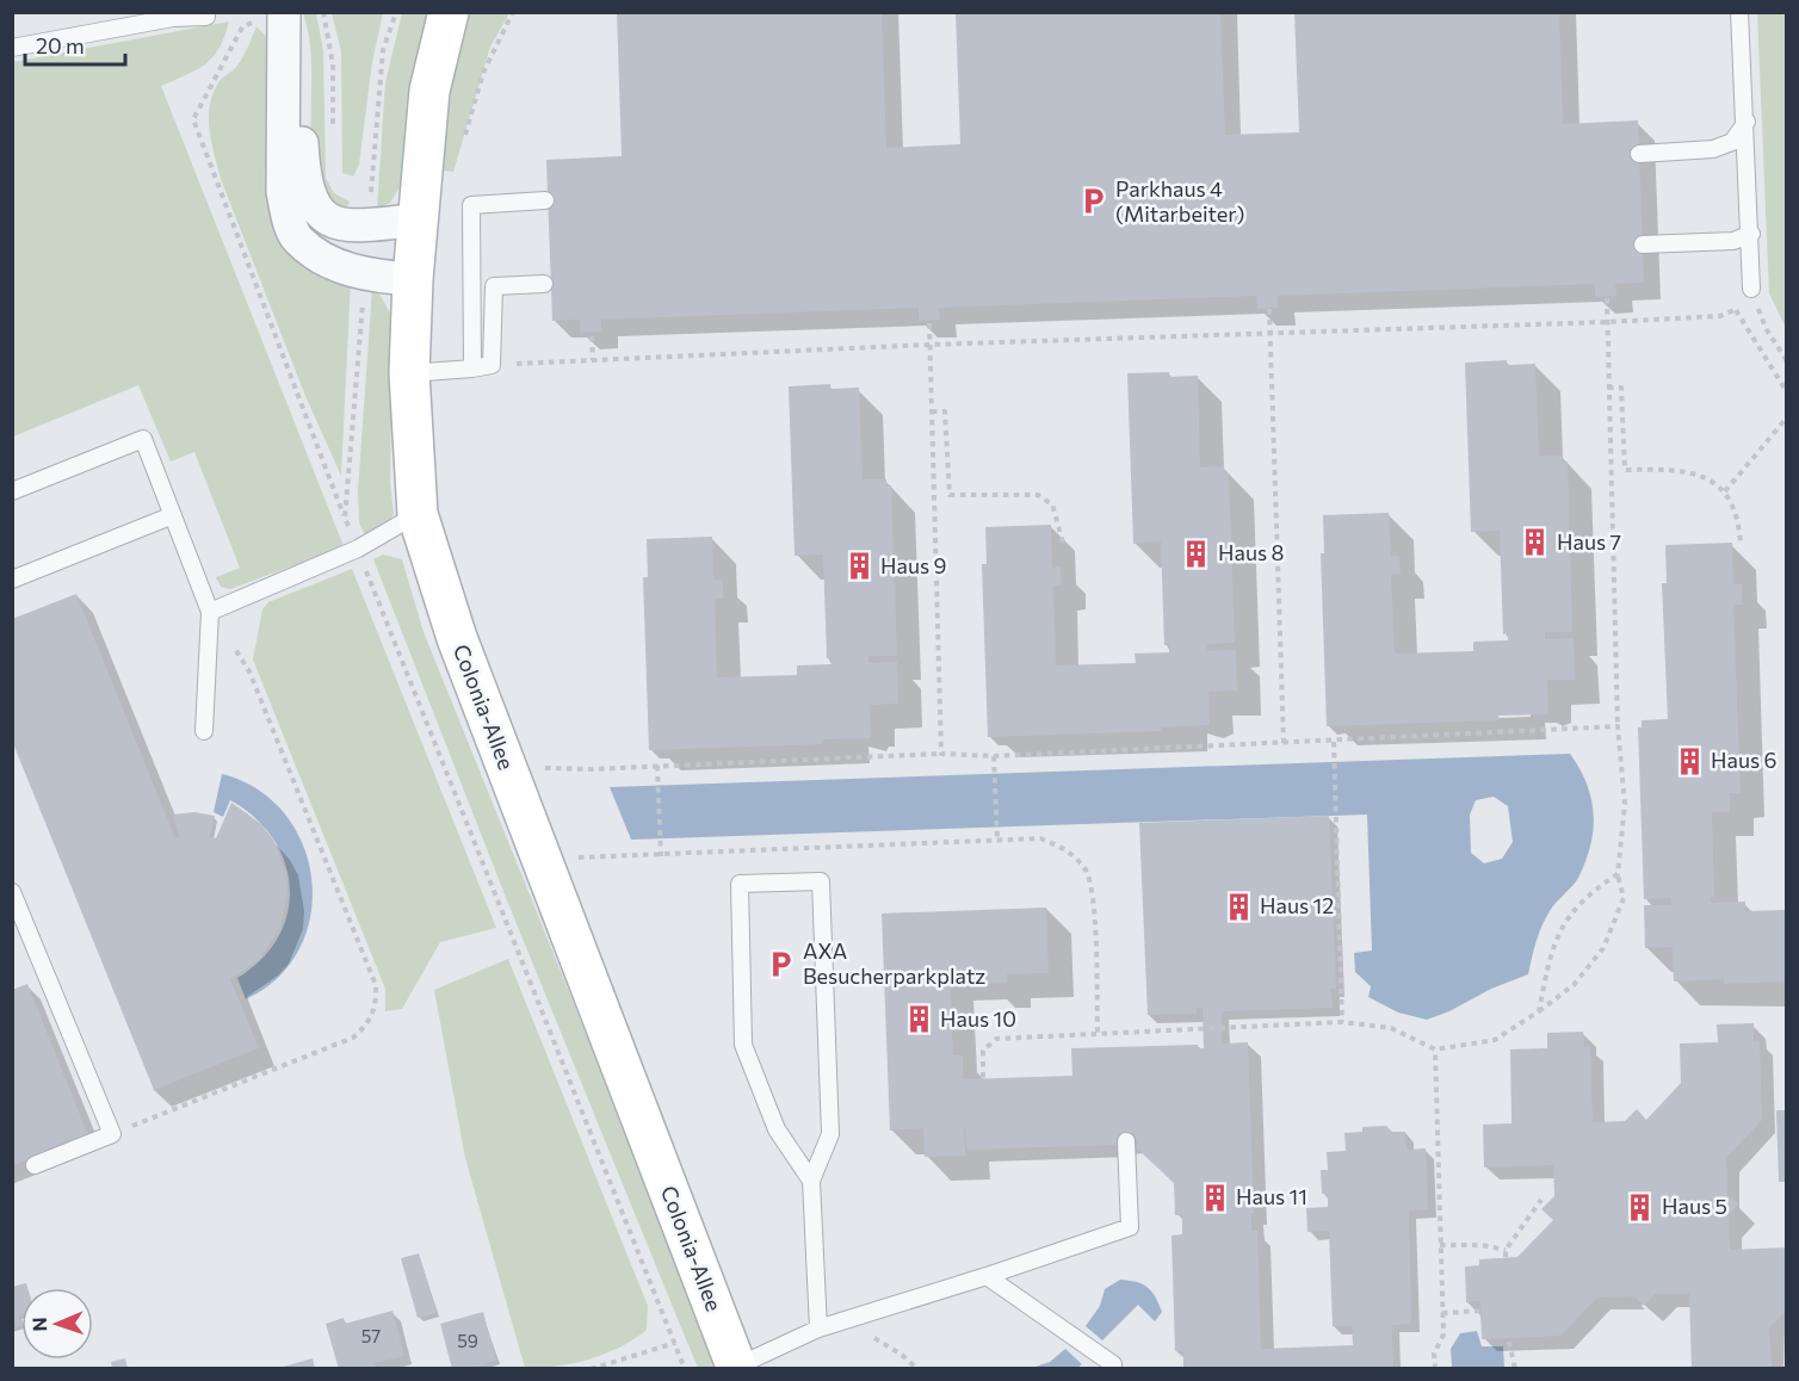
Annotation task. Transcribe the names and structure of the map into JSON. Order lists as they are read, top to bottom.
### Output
{
  "streets": {
    "main road": ["Colonia-Allee"]
  },
  "places": {
    "parking": ["Parkhaus 4 (Mitarbeiter)", "AXA Besucherparkplatz"],
    "building": [
      "Haus 7",
      "Haus 8",
      "Haus 9",
      "Haus 6",
      "Haus 12",
      "Haus 10",
      "Haus 11",
      "Haus 5"
    ]
  },
  "house_numbers": ["57", "59"],
  "scale_bar": "20 m",
  "north": "left"
}
